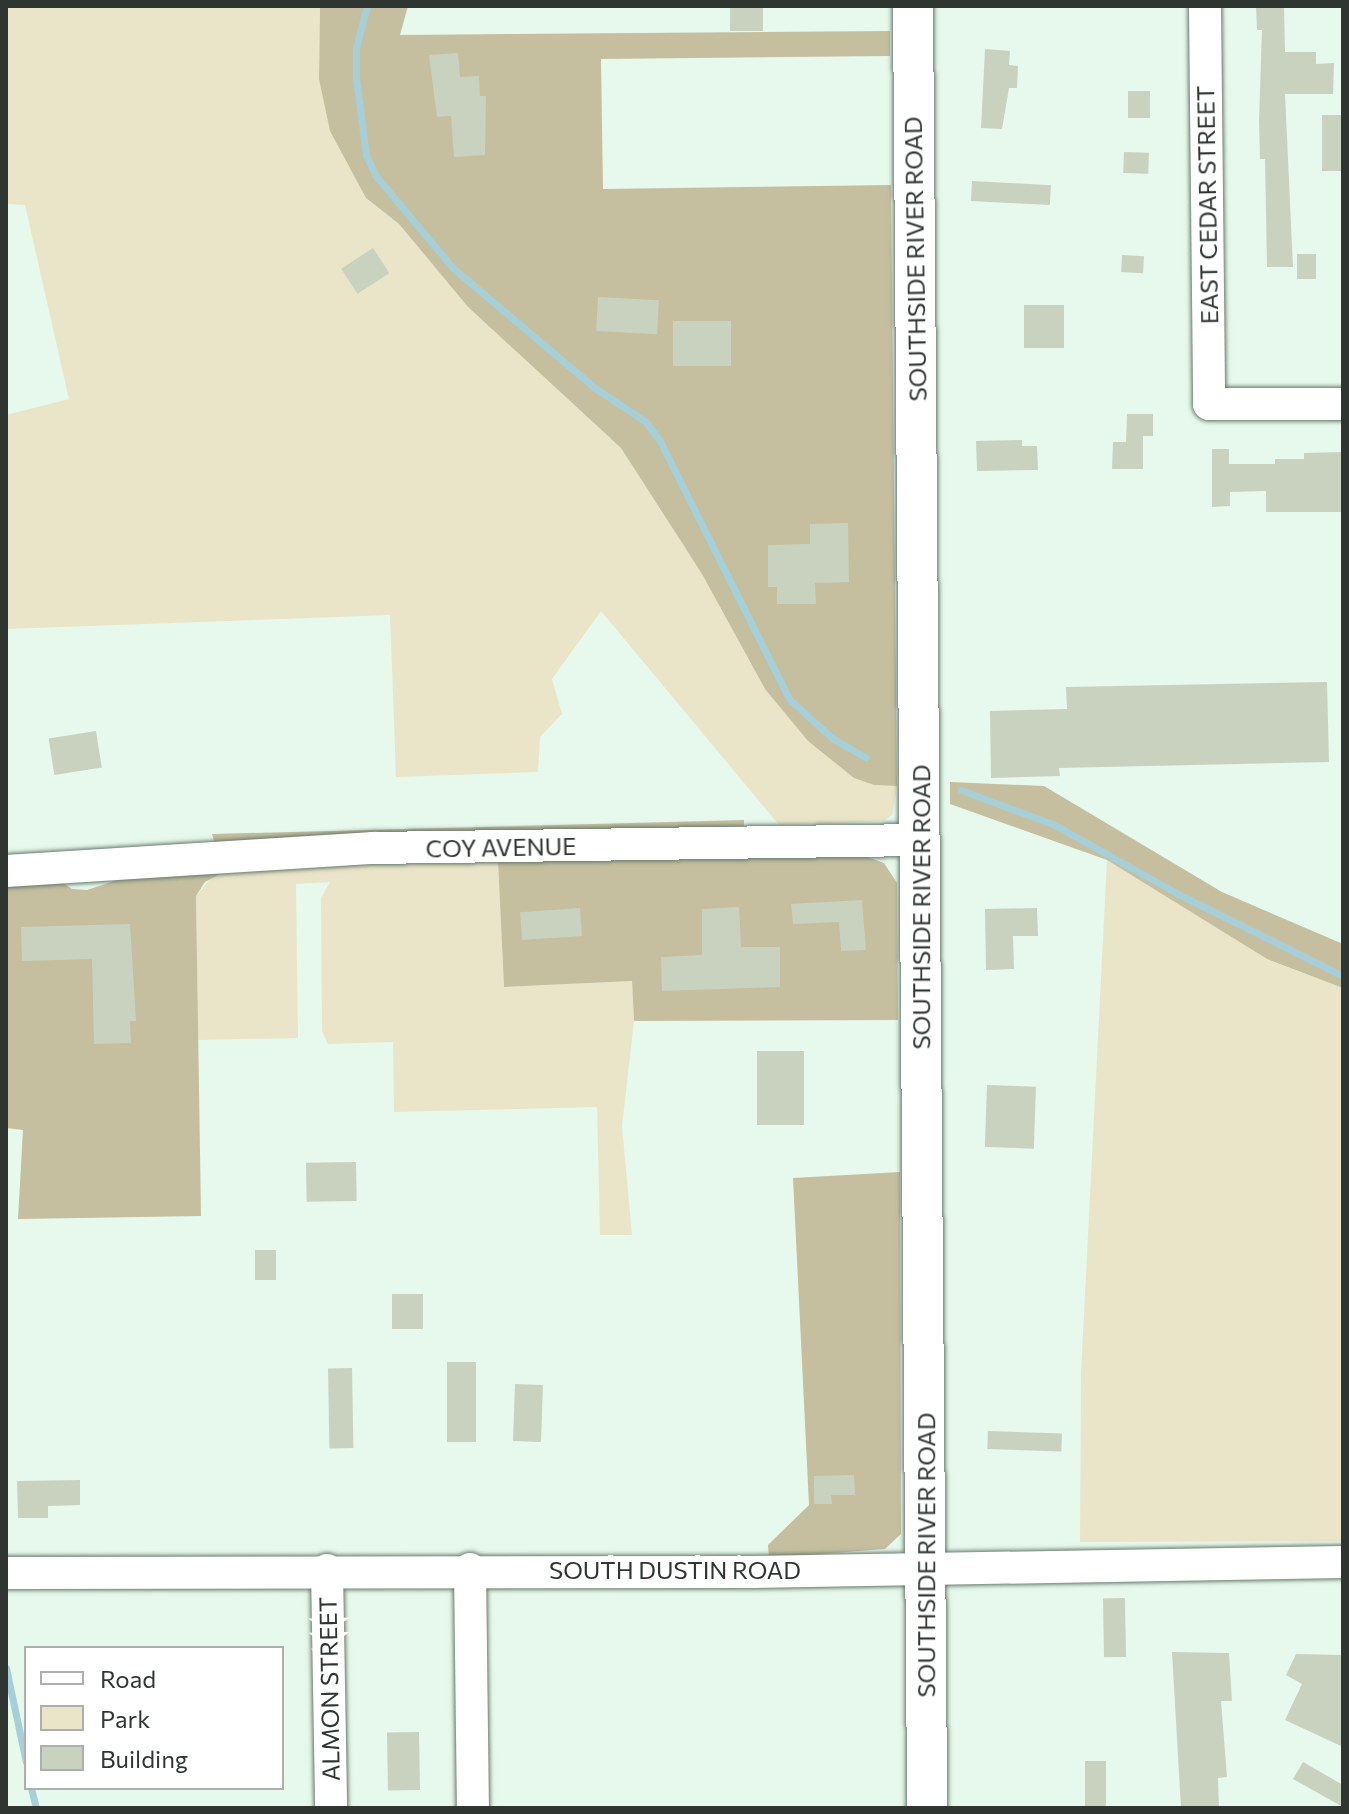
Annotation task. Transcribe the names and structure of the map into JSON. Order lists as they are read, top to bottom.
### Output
{
  "streets": {
    "main road": ["SOUTHSIDE RIVER ROAD"],
    "street": [
      "EAST CEDAR STREET",
      "COY AVENUE",
      "SOUTH DUSTIN ROAD",
      "ALMON STREET"
    ]
  },
  "crossings": [
    ["SOUTHSIDE RIVER ROAD", "COY AVENUE"],
    ["SOUTHSIDE RIVER ROAD", "SOUTH DUSTIN ROAD"],
    ["SOUTH DUSTIN ROAD", "ALMON STREET"]
  ],
  "legend": ["Road", "Park", "Building"]
}
